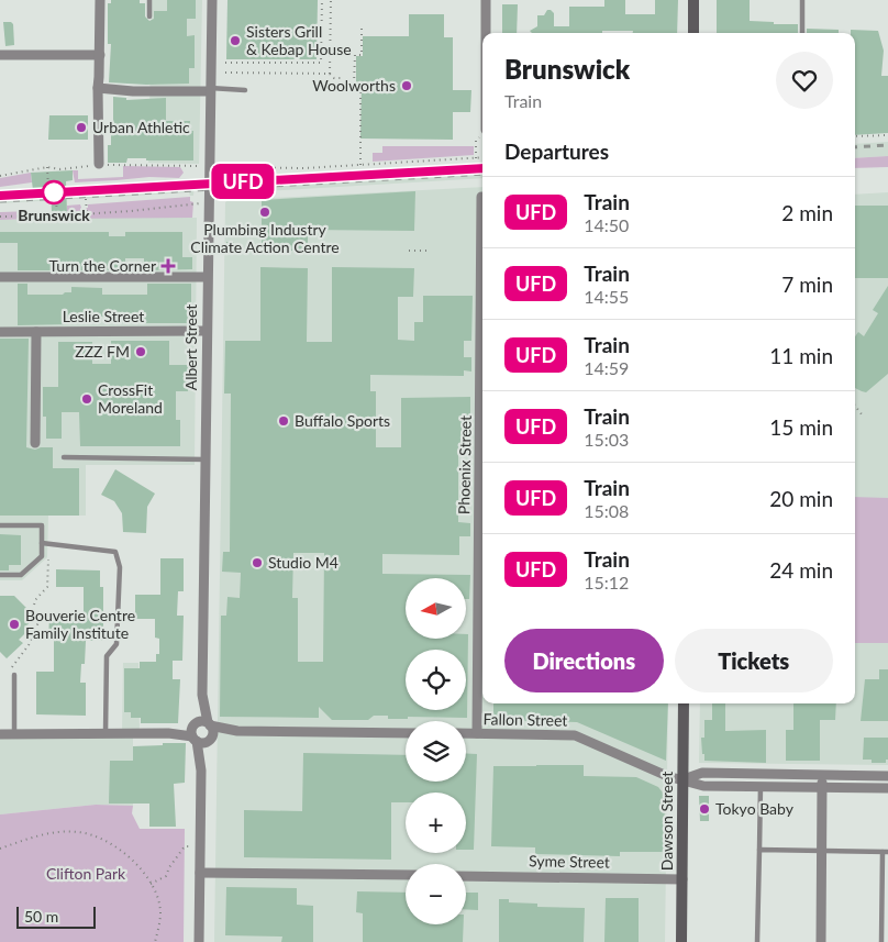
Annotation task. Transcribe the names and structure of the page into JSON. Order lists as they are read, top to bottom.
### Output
{
  "streets": {
    "street": [
      "Leslie Street",
      "Albert Street",
      "Phoenix Street",
      "Fallon Street",
      "Dawson Street",
      "Syme Street"
    ]
  },
  "crossings": [
    ["Leslie Street", "Albert Street"],
    ["Phoenix Street", "Fallon Street"],
    ["Fallon Street", "Dawson Street"],
    ["Dawson Street", "Syme Street"]
  ],
  "parks": ["Clifton Park"],
  "places": {
    "other": [
      "Sisters Grill & Kebap House",
      "Woolworths",
      "Urban Athletic",
      "Brunswick",
      "Plumbing Industry Climate Action Centre",
      "ZZZ FM",
      "CrossFit Moreland",
      "Buffalo Sports",
      "Studio M4",
      "Bouverie Centre Family Institute",
      "Tokyo Baby"
    ],
    "health": ["Turn the Corner"]
  },
  "scale_bar": "50 m",
  "north": "left",
  "page": {
    "on_map": "UFD",
    "heading": [
      ["Brunswick", "Train"],
      "Departures"
    ],
    "list": [
      {
        "mark": "UFD",
        "name": "Train",
        "note": "14:50",
        "value": "2 min"
      },
      {
        "mark": "UFD",
        "name": "Train",
        "note": "14:55",
        "value": "7 min"
      },
      {
        "mark": "UFD",
        "name": "Train",
        "note": "14:59",
        "value": "11 min"
      },
      {
        "mark": "UFD",
        "name": "Train",
        "note": "15:03",
        "value": "15 min"
      },
      {
        "mark": "UFD",
        "name": "Train",
        "note": "15:08",
        "value": "20 min"
      },
      {
        "mark": "UFD",
        "name": "Train",
        "note": "15:12",
        "value": "24 min"
      }
    ],
    "map_buttons": ["+", "−"],
    "buttons": ["Directions", "Tickets"],
    "scale": "50 m"
  }
}
